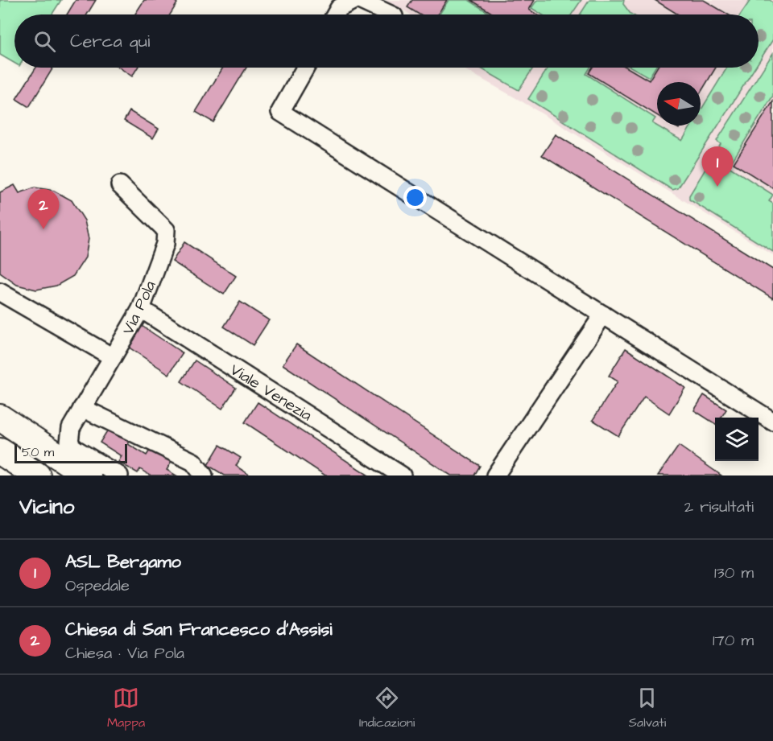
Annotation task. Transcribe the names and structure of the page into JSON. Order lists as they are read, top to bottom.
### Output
{
  "streets": {
    "street": ["Via Pola", "Viale Venezia"]
  },
  "crossings": [
    ["Via Pola", "Viale Venezia"]
  ],
  "scale_bar": "50 m",
  "north": "left",
  "page": {
    "search": "Cerca qui",
    "pins": ["1", "2"],
    "scale": "50 m",
    "heading": ["Vicino", "2 risultati"],
    "list": [
      {
        "mark": "1",
        "name": "ASL Bergamo",
        "note": "Ospedale",
        "value": "130 m"
      },
      {
        "mark": "2",
        "name": "Chiesa di San Francesco d'Assisi",
        "note": "Chiesa · Via Pola",
        "value": "170 m"
      }
    ],
    "nav": ["Mappa", "Indicazioni", "Salvati"]
  }
}
